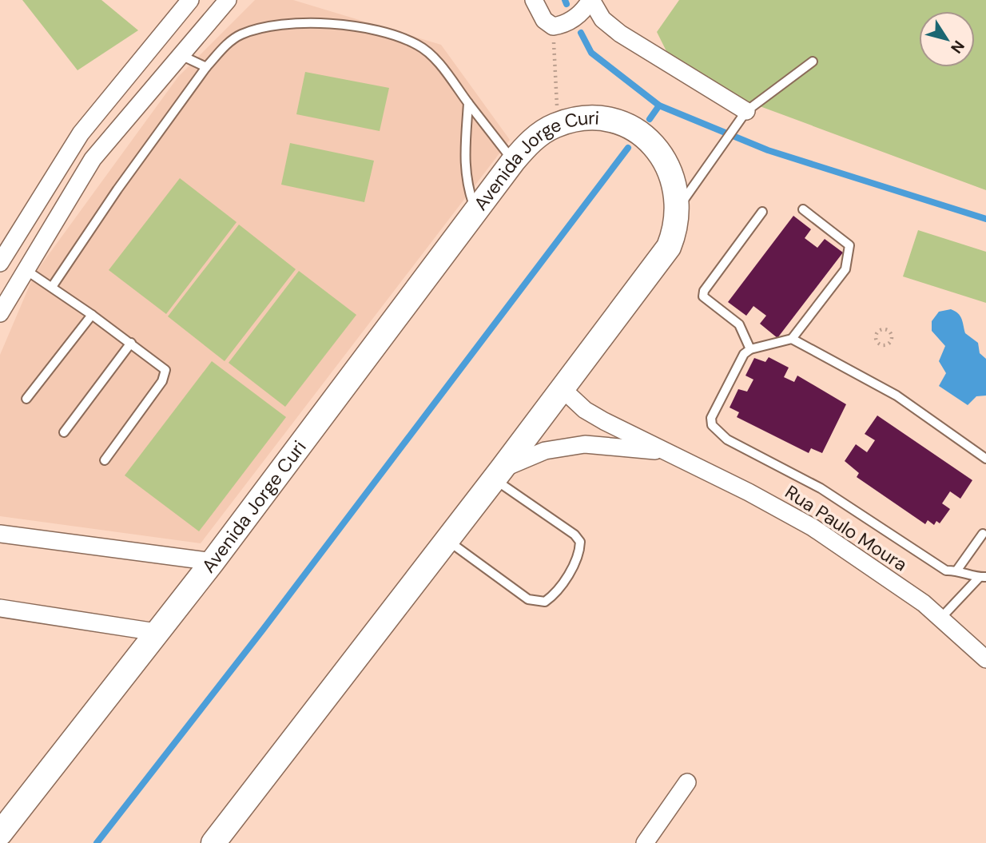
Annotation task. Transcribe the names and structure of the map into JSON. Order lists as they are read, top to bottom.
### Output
{
  "streets": {
    "street": ["Avenida Jorge Curi", "Rua Paulo Moura"]
  },
  "crossings": [
    ["Avenida Jorge Curi", "Rua Paulo Moura"]
  ],
  "north": "bottom right"
}
